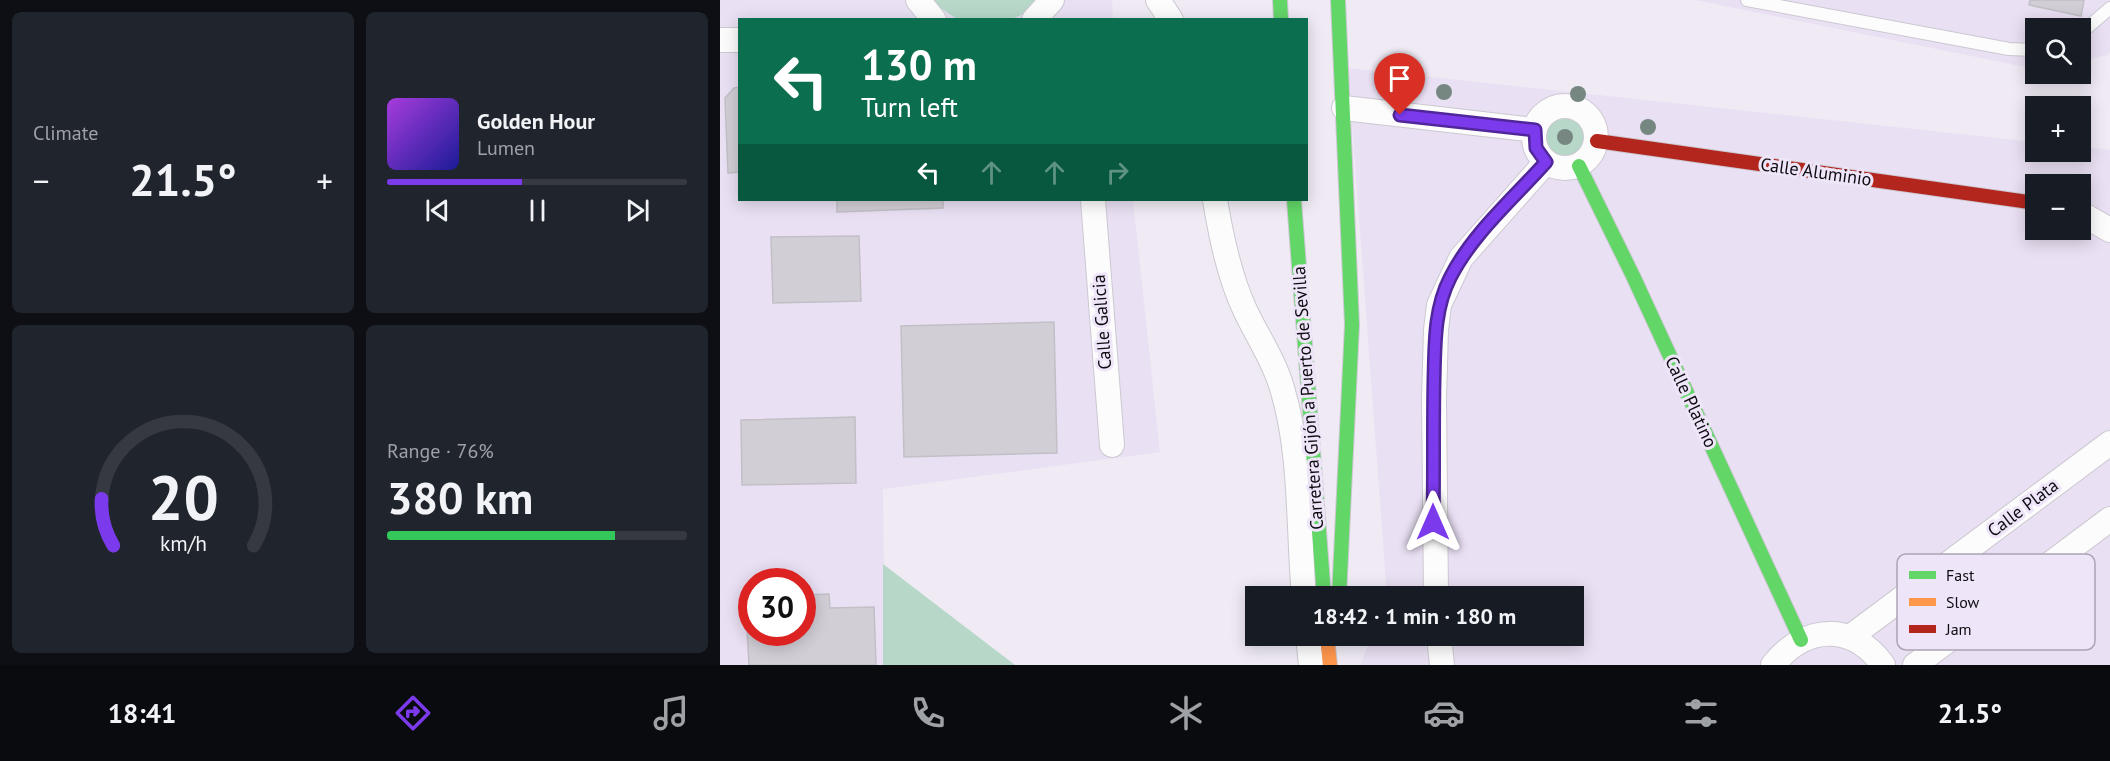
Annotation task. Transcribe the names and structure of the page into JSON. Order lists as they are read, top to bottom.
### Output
{
  "streets": {
    "main road": ["Calle Aluminio", "Carretera Gijón a Puerto de Sevilla", "Calle Platino"],
    "street": ["Calle Galicia", "Calle Plata"]
  },
  "crossings": [
    ["Calle Aluminio", "Calle Platino"]
  ],
  "legend": ["Fast", "Slow", "Jam"],
  "page": {
    "tile": [
      "Climate",
      ["Range · 76%", "380 km"]
    ],
    "map_buttons": ["+", "−"],
    "turn": ["130 m", "Turn left"],
    "song": ["Golden Hour", "Lumen"],
    "heat": ["−", "21.5°", "+"],
    "limit": "30",
    "trip": "18:42 · 1 min · 180 m",
    "tabs": ["18:41", "21.5°"],
    "gauge": ["20", "km/h"]
  }
}
